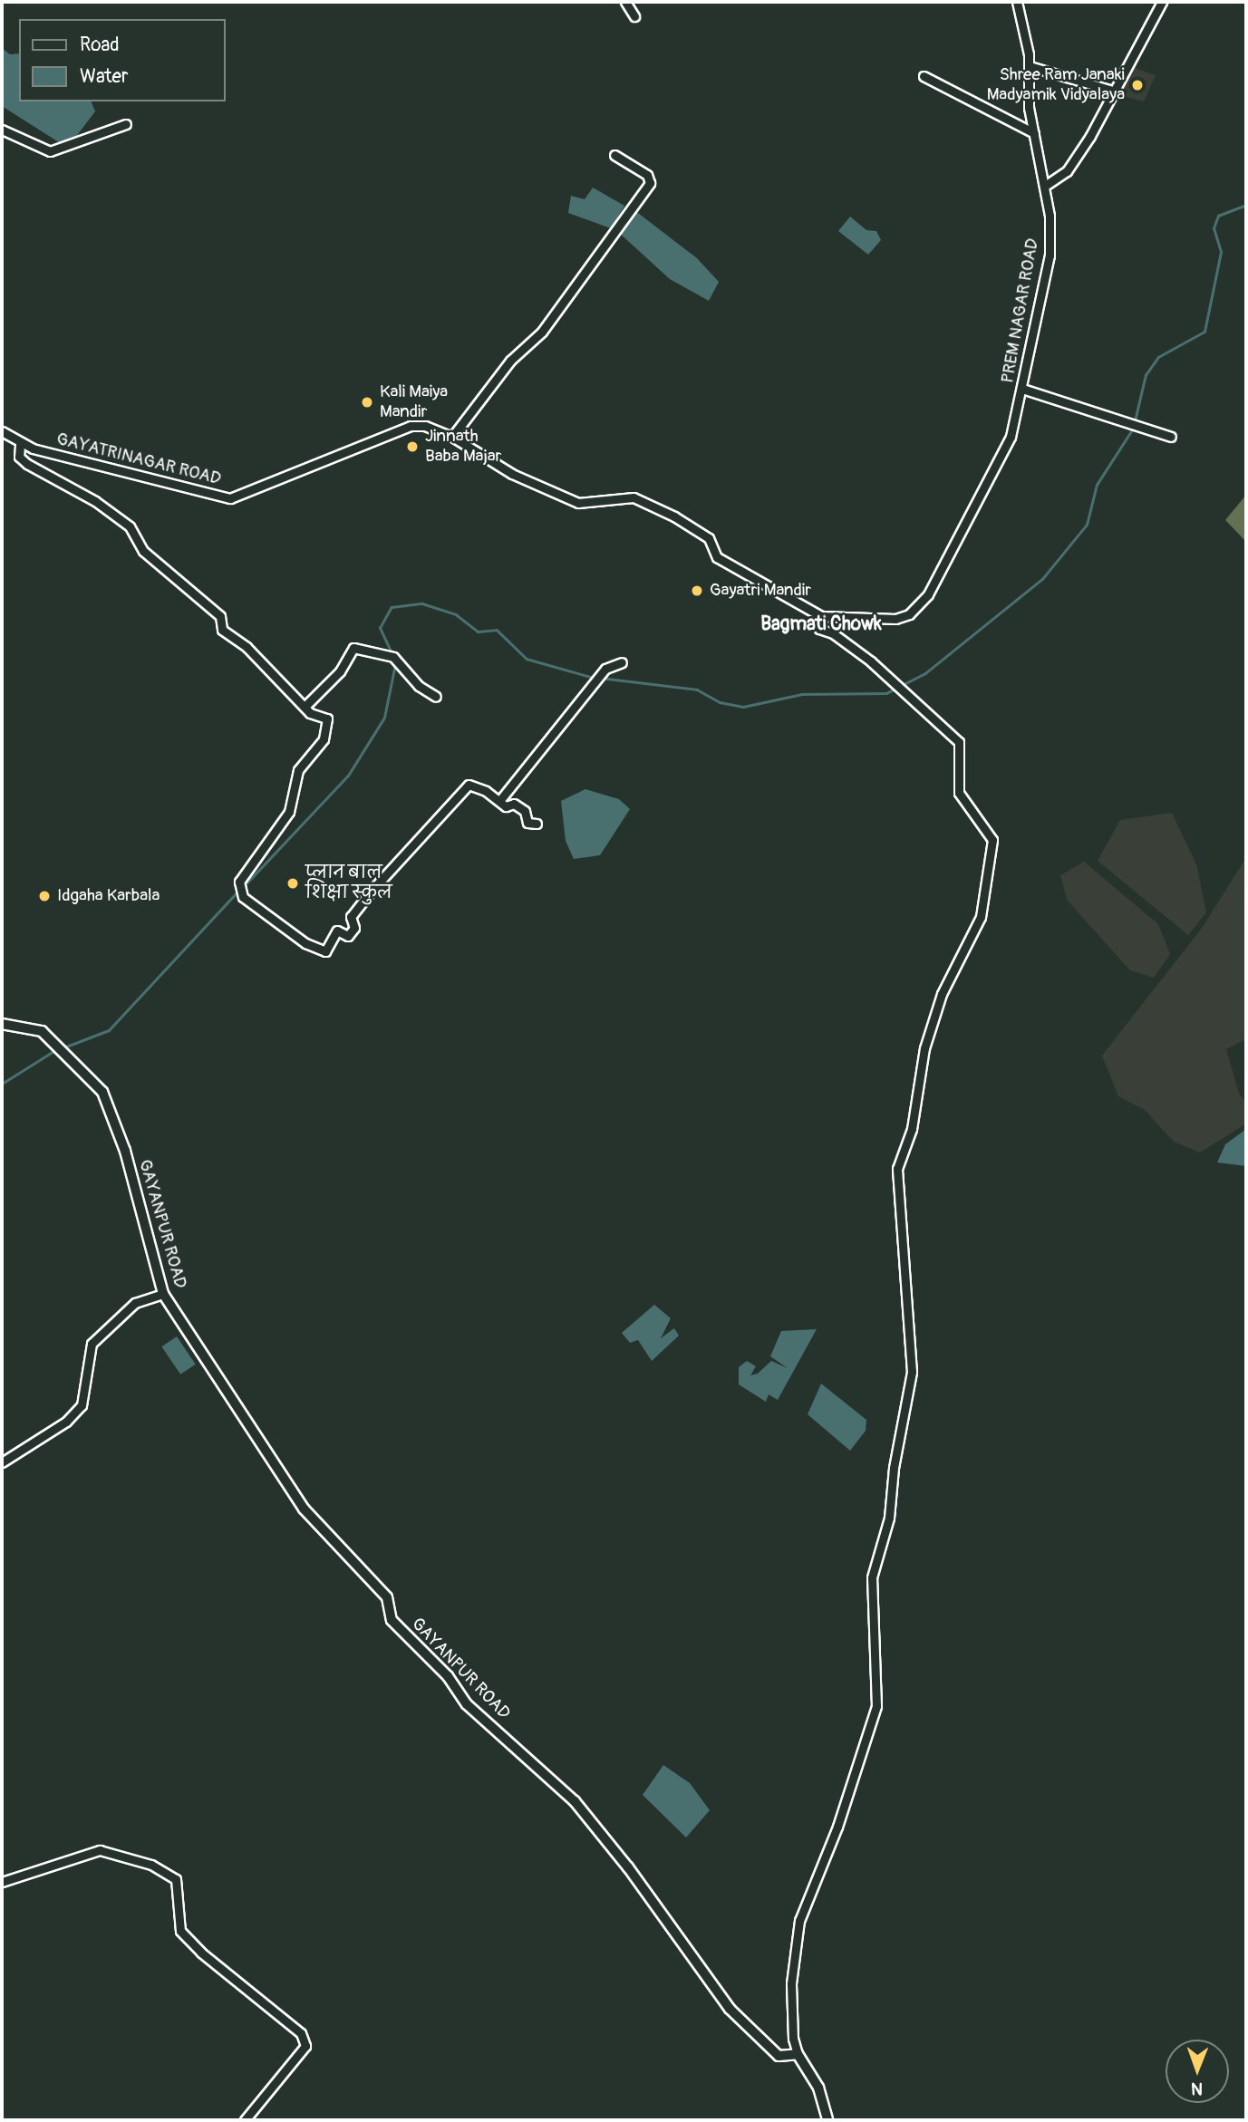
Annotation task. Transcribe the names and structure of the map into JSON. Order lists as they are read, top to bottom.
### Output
{
  "streets": {
    "street": ["PREM NAGAR ROAD", "GAYATRINAGAR ROAD", "GAYANPUR ROAD"]
  },
  "crossings": [
    ["PREM NAGAR ROAD", "GAYATRINAGAR ROAD"]
  ],
  "districts": ["Bagmati Chowk"],
  "places": [
    "Shree Ram Janaki Madyamik Vidyalaya",
    "Kali Maiya Mandir",
    "Jinnath Baba Majar",
    "Gayatri Mandir",
    "प्लान बाल शिक्षा स्कुल",
    "Idgaha Karbala"
  ],
  "legend": ["Road", "Water"],
  "north": "bottom"
}
